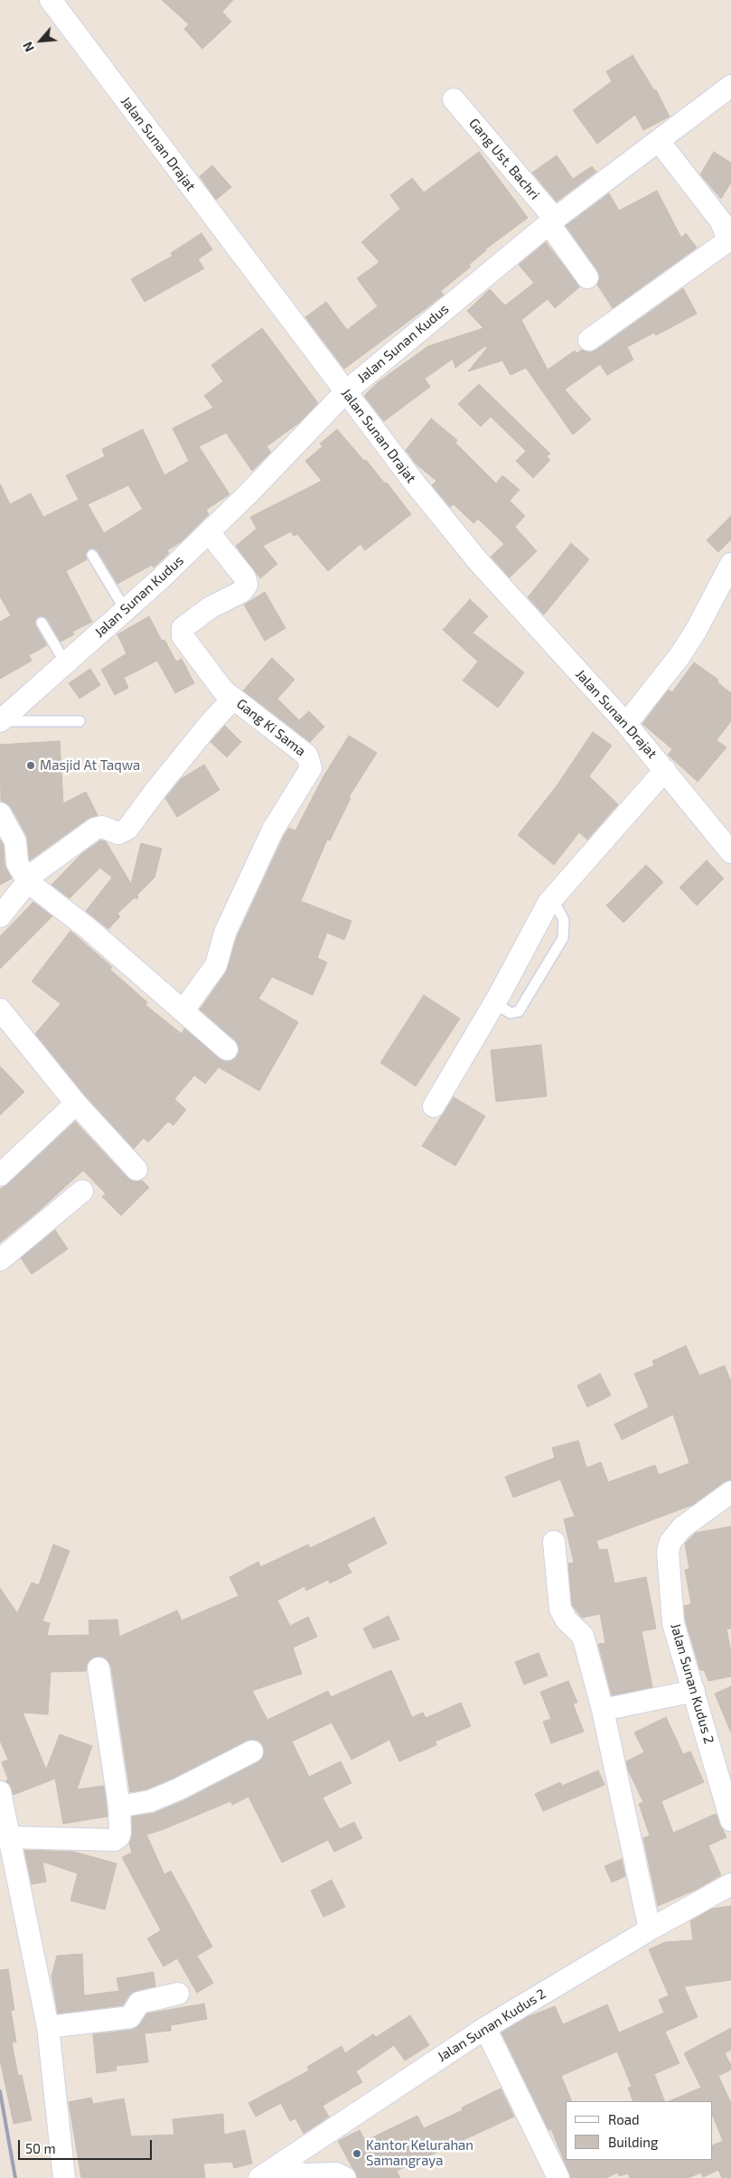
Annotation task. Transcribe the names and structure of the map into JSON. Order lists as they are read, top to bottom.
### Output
{
  "streets": {
    "street": [
      "Jalan Sunan Drajat",
      "Gang Ust. Bachri",
      "Jalan Sunan Kudus",
      "Gang Ki Sama",
      "Jalan Sunan Kudus 2"
    ]
  },
  "crossings": [
    ["Jalan Sunan Drajat", "Jalan Sunan Kudus"],
    ["Gang Ust. Bachri", "Jalan Sunan Kudus"],
    ["Jalan Sunan Kudus", "Gang Ki Sama"]
  ],
  "places": ["Masjid At Taqwa", "Kantor Kelurahan Samangraya"],
  "legend": ["Road", "Building"],
  "scale_bar": "50 m",
  "north": "bottom left"
}
